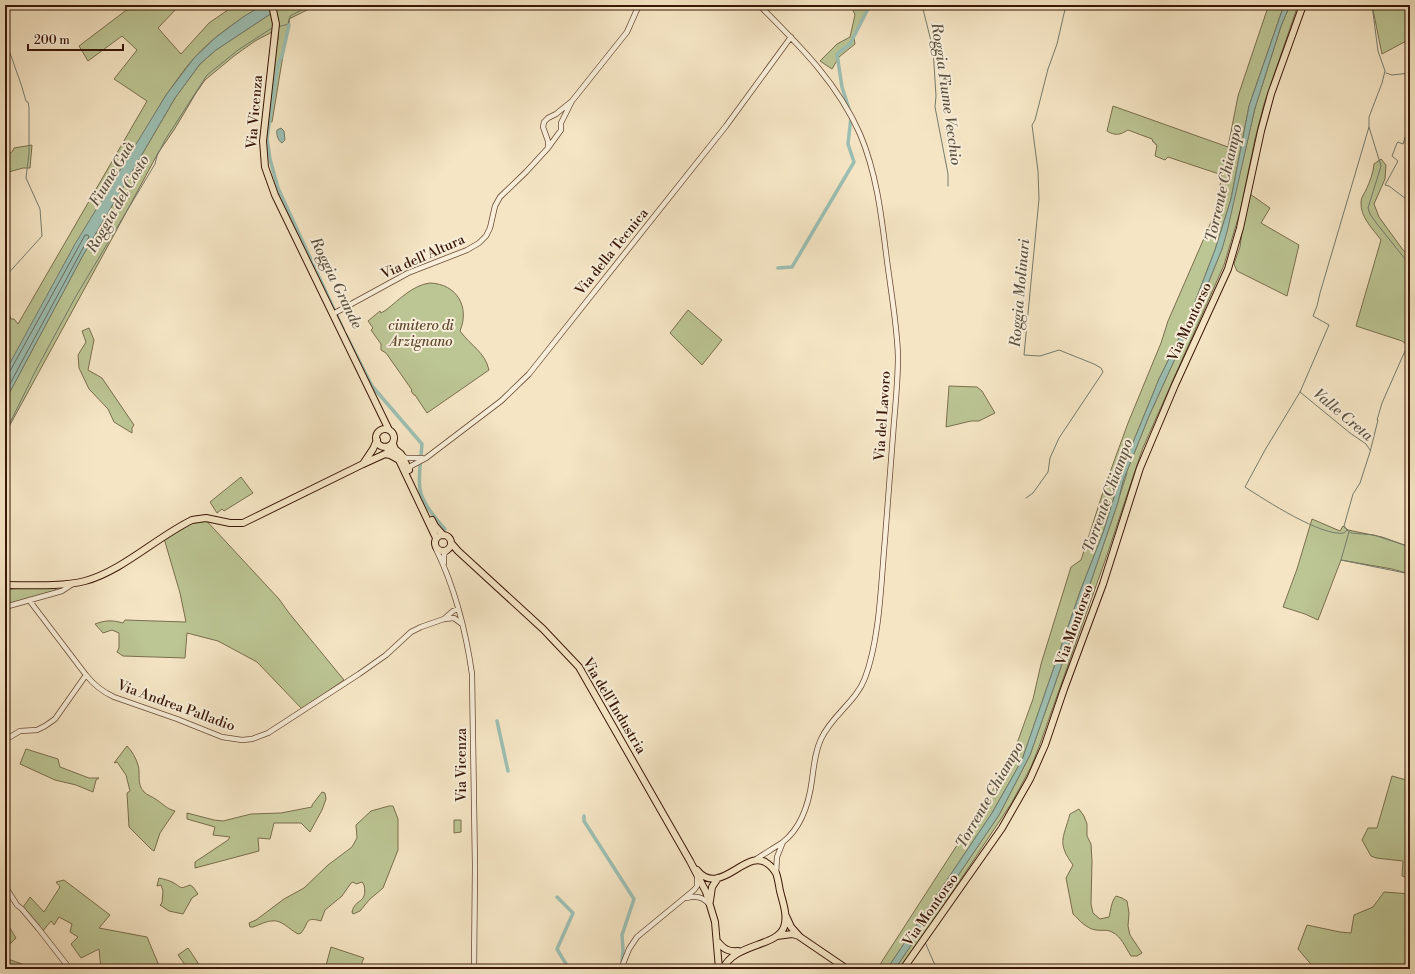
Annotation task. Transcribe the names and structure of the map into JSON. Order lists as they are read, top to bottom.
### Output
{
  "streets": {
    "main road": ["Via Vicenza", "Via Montorso", "Via dell'Industria"],
    "street": [
      "Via della Tecnica",
      "Via dell'Altura",
      "Via del Lavoro",
      "Via Andrea Palladio"
    ]
  },
  "crossings": [
    ["Via Vicenza", "Via della Tecnica"],
    ["Via Vicenza", "Via dell'Altura"],
    ["Via Vicenza", "Via dell'Industria"],
    ["Via della Tecnica", "Via del Lavoro"],
    ["Via del Lavoro", "Via dell'Industria"]
  ],
  "water": [
    "Roggia Fiume Vecchio",
    "Fiume Guà",
    "Torrente Chiampo",
    "Roggia del Costo",
    "Roggia Grande",
    "Roggia Molinari",
    "Valle Creta"
  ],
  "parks": ["cimitero di Arzignano"],
  "scale_bar": "200 m"
}
